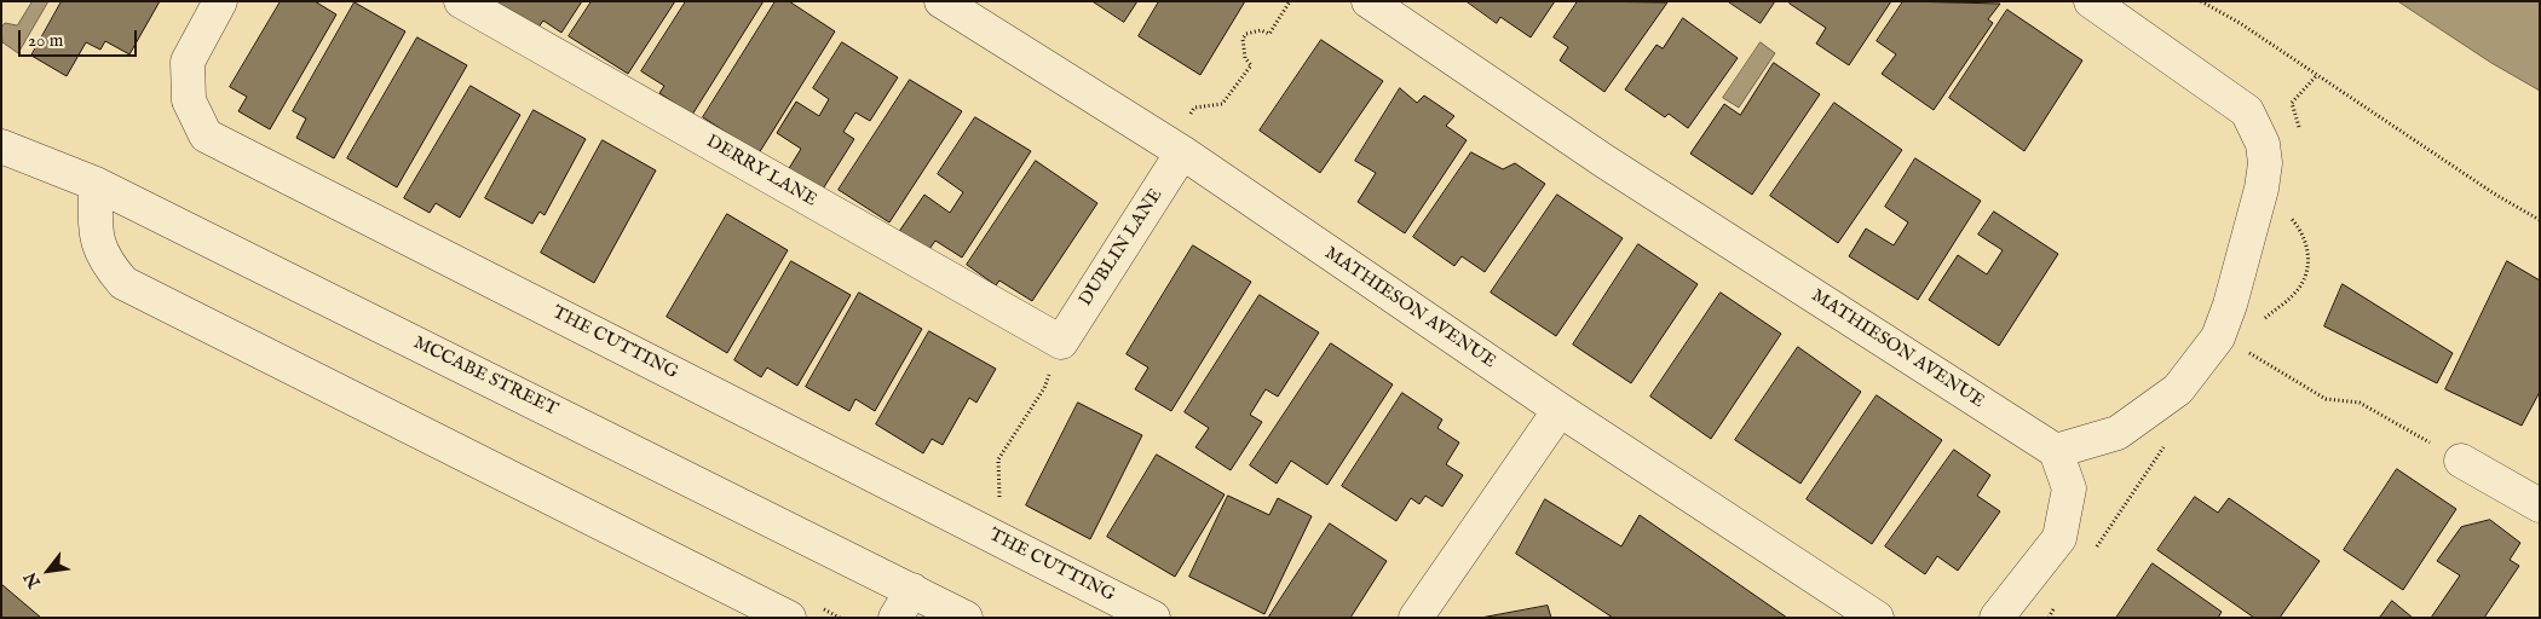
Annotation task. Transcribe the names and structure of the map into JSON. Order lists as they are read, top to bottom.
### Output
{
  "streets": {
    "street": [
      "DERRY LANE",
      "DUBLIN LANE",
      "MATHIESON AVENUE",
      "THE CUTTING",
      "MCCABE STREET"
    ]
  },
  "crossings": [
    ["DERRY LANE", "DUBLIN LANE"],
    ["DUBLIN LANE", "MATHIESON AVENUE"]
  ],
  "scale_bar": "20 m",
  "north": "bottom left"
}
